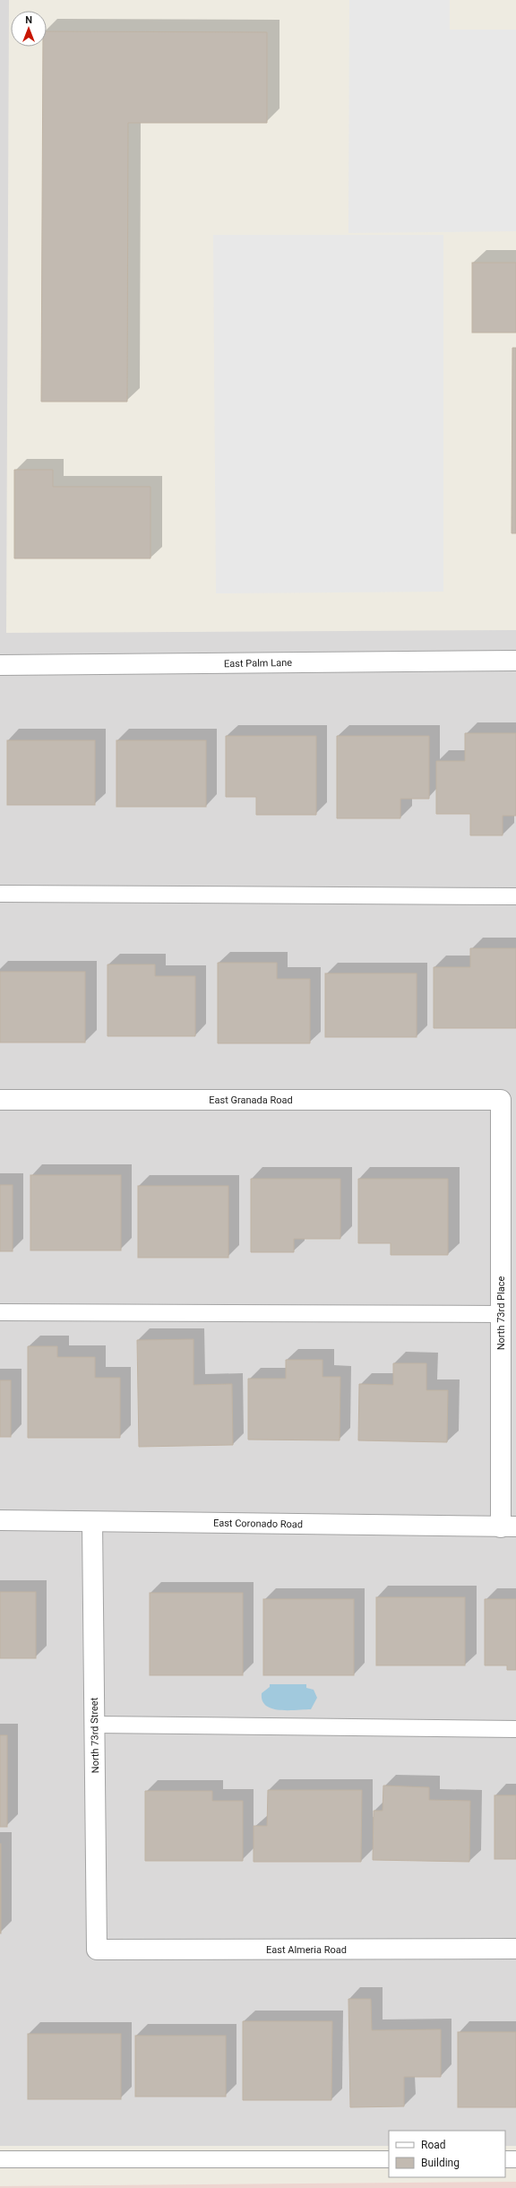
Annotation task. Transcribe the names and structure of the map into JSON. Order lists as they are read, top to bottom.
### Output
{
  "streets": {
    "street": [
      "East Palm Lane",
      "East Granada Road",
      "North 73rd Place",
      "East Coronado Road",
      "North 73rd Street",
      "East Almeria Road"
    ]
  },
  "crossings": [
    ["East Granada Road", "North 73rd Place"],
    ["North 73rd Place", "East Coronado Road"],
    ["East Coronado Road", "North 73rd Street"],
    ["North 73rd Street", "East Almeria Road"]
  ],
  "legend": ["Road", "Building"],
  "north": "top"
}
